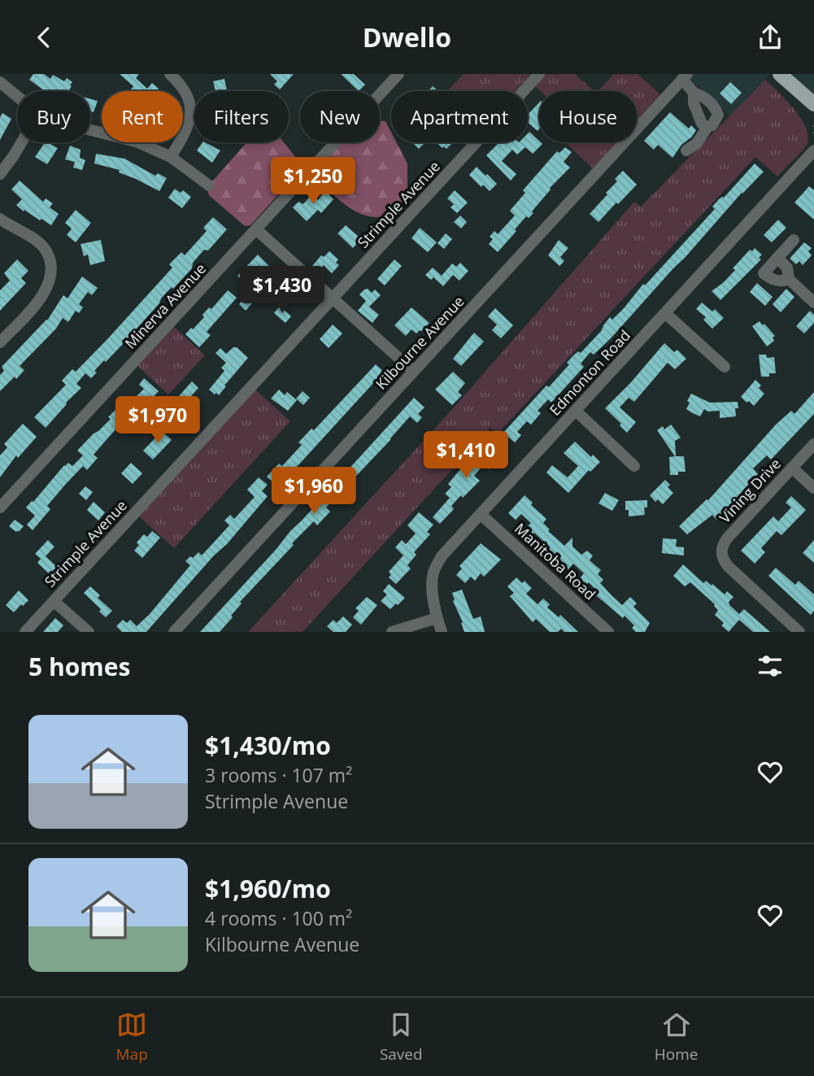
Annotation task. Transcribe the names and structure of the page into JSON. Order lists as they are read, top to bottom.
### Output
{
  "streets": {
    "street": [
      "Strimple Avenue",
      "Minerva Avenue",
      "Kilbourne Avenue",
      "Edmonton Road",
      "Vining Drive",
      "Manitoba Road"
    ]
  },
  "crossings": [
    ["Edmonton Road", "Manitoba Road"]
  ],
  "page": {
    "header": "Dwello",
    "chip": [
      "Buy",
      "Rent",
      "Filters",
      "New",
      "Apartment",
      "House"
    ],
    "price": [
      "$1,250",
      "$1,430",
      "$1,970",
      "$1,410",
      "$1,960"
    ],
    "heading": "5 homes",
    "list": [
      {
        "name": "$1,430/mo",
        "note": "3 rooms · 107 m² · Strimple Avenue"
      },
      {
        "name": "$1,960/mo",
        "note": "4 rooms · 100 m² · Kilbourne Avenue"
      }
    ],
    "tabs": ["Map", "Saved", "Home"]
  }
}
